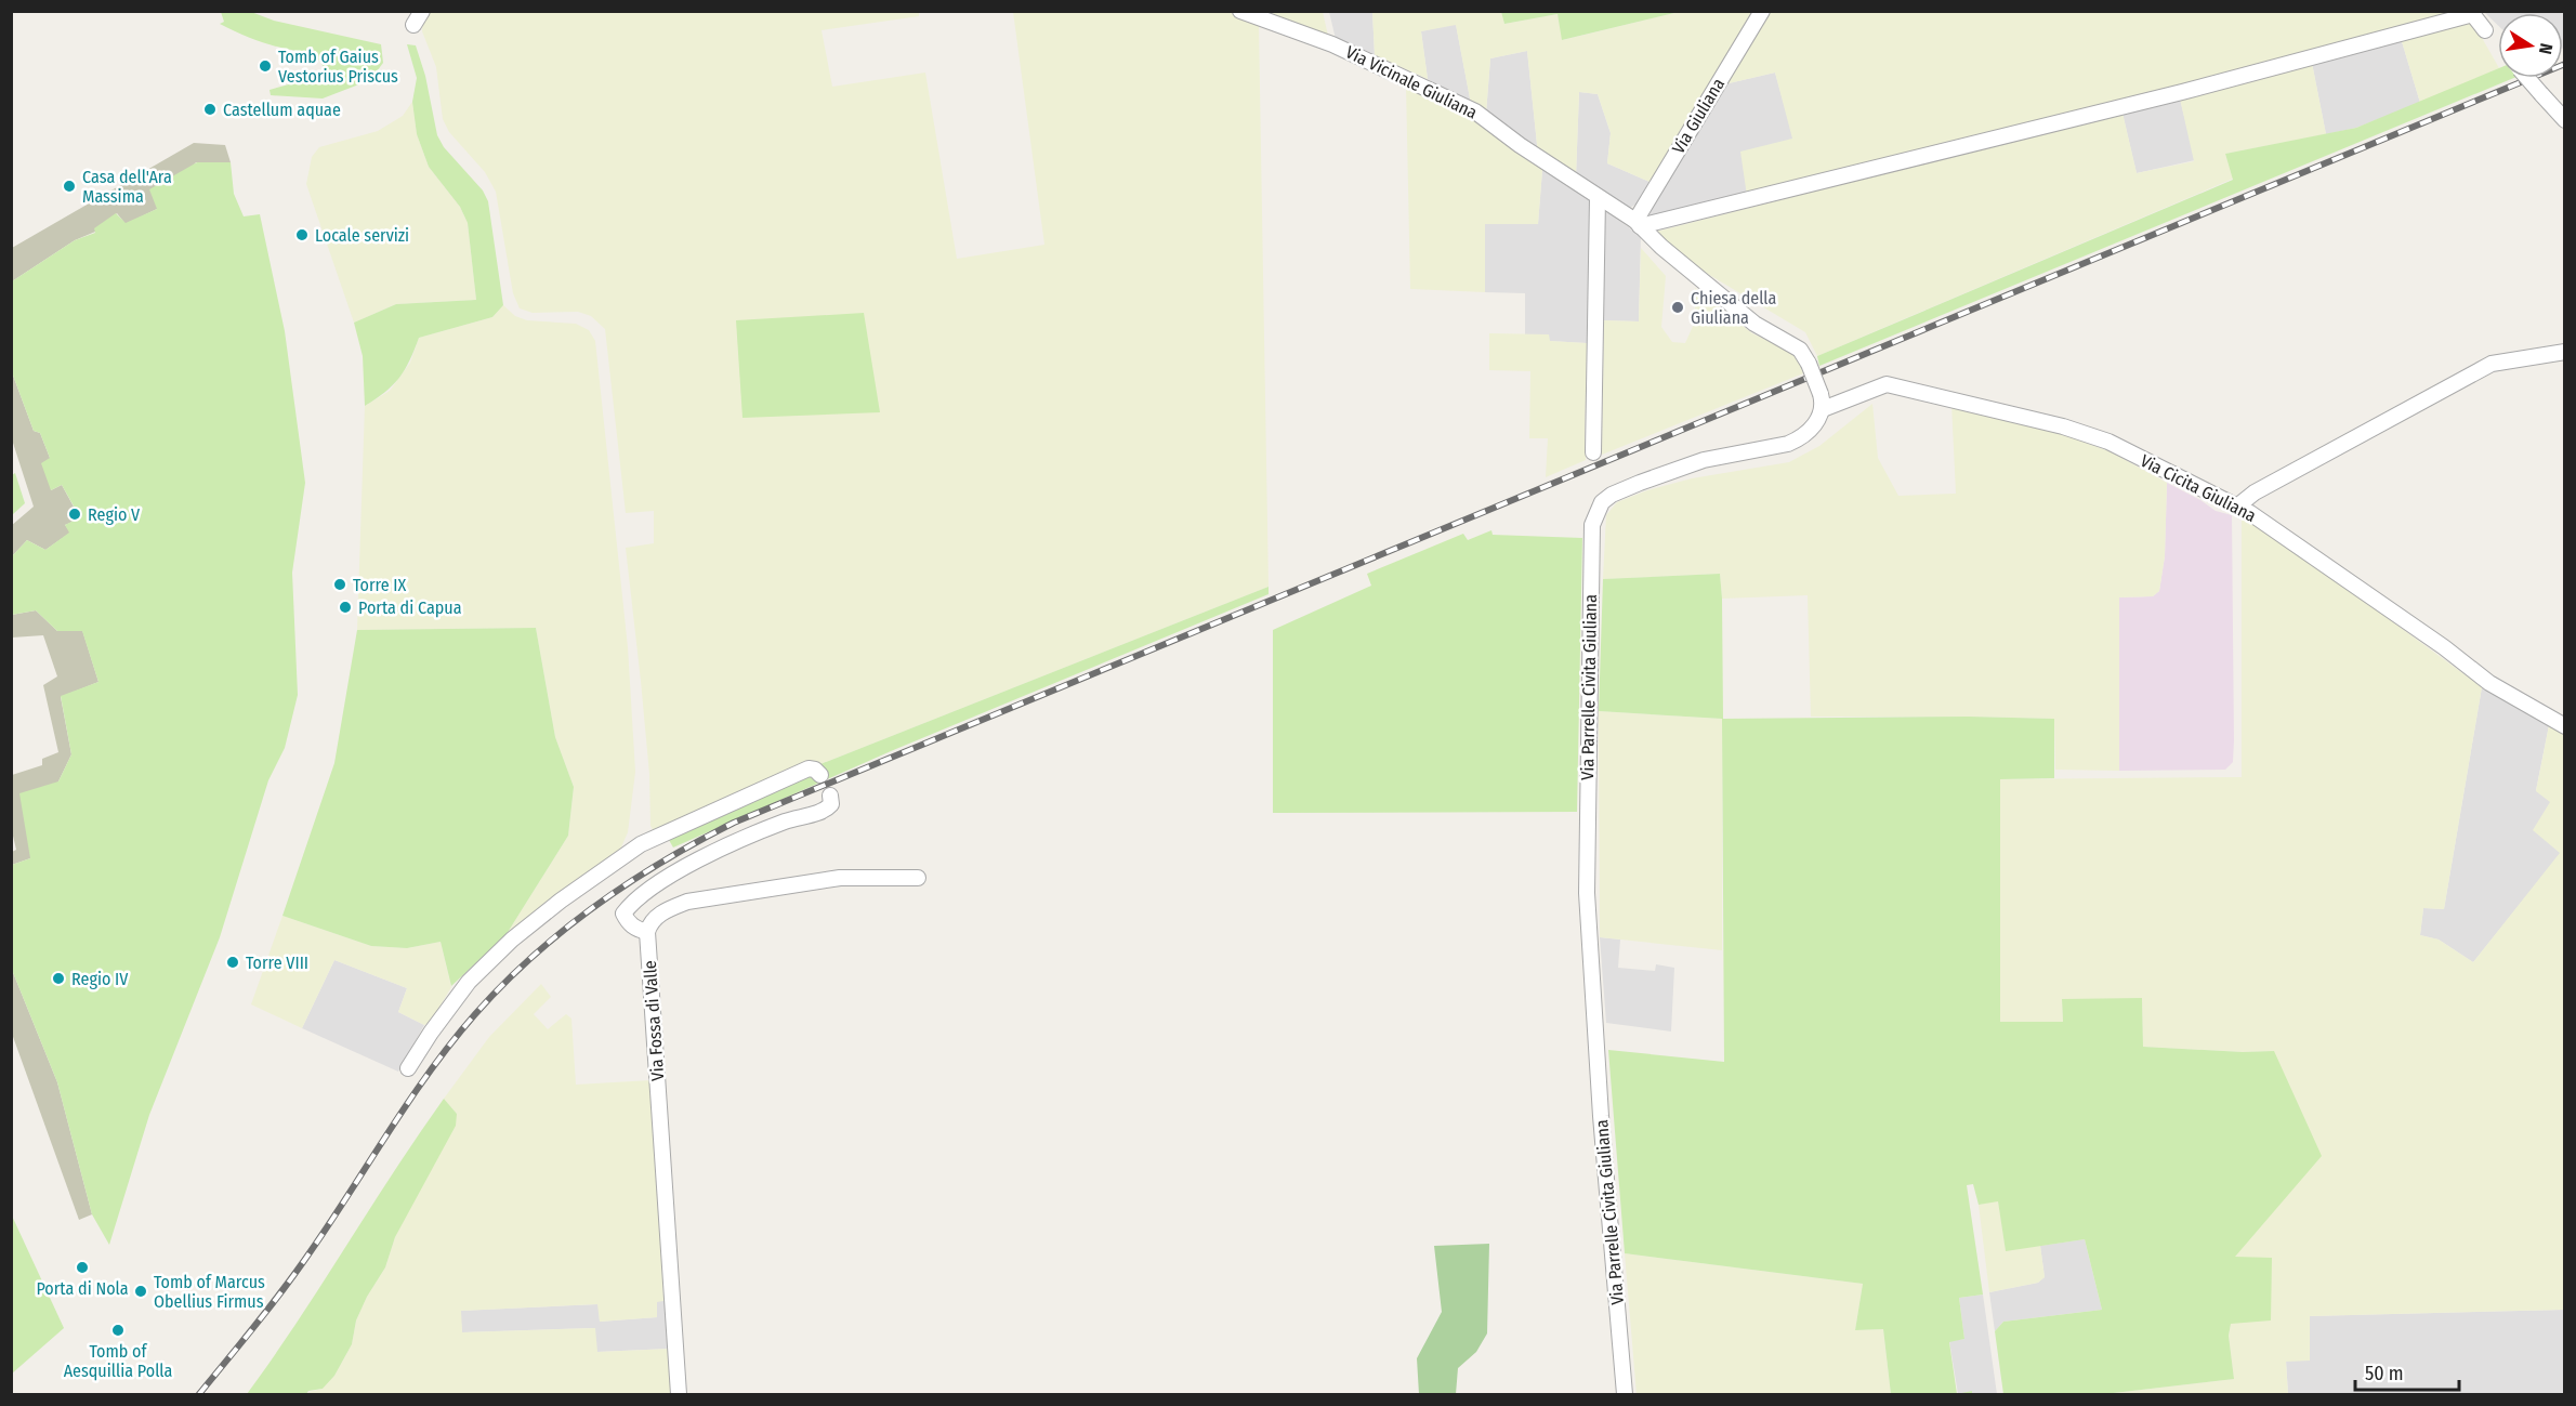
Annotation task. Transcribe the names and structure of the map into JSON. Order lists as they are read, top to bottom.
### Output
{
  "streets": {
    "street": [
      "Via Vicinale Giuliana",
      "Via Giuliana",
      "Via Cicita Giuliana",
      "Via Parrelle Civita Giuliana",
      "Via Fossa di Valle"
    ]
  },
  "crossings": [
    ["Via Vicinale Giuliana", "Via Giuliana"],
    ["Via Cicita Giuliana", "Via Parrelle Civita Giuliana"]
  ],
  "places": [
    "Tomb of Gaius Vestorius Priscus",
    "Castellum aquae",
    "Casa dell'Ara Massima",
    "Locale servizi",
    "Chiesa della Giuliana",
    "Regio V",
    "Torre IX",
    "Porta di Capua",
    "Torre VIII",
    "Regio IV",
    "Porta di Nola",
    "Tomb of Marcus Obellius Firmus",
    "Tomb of Aesquillia Polla"
  ],
  "scale_bar": "50 m",
  "north": "right"
}
